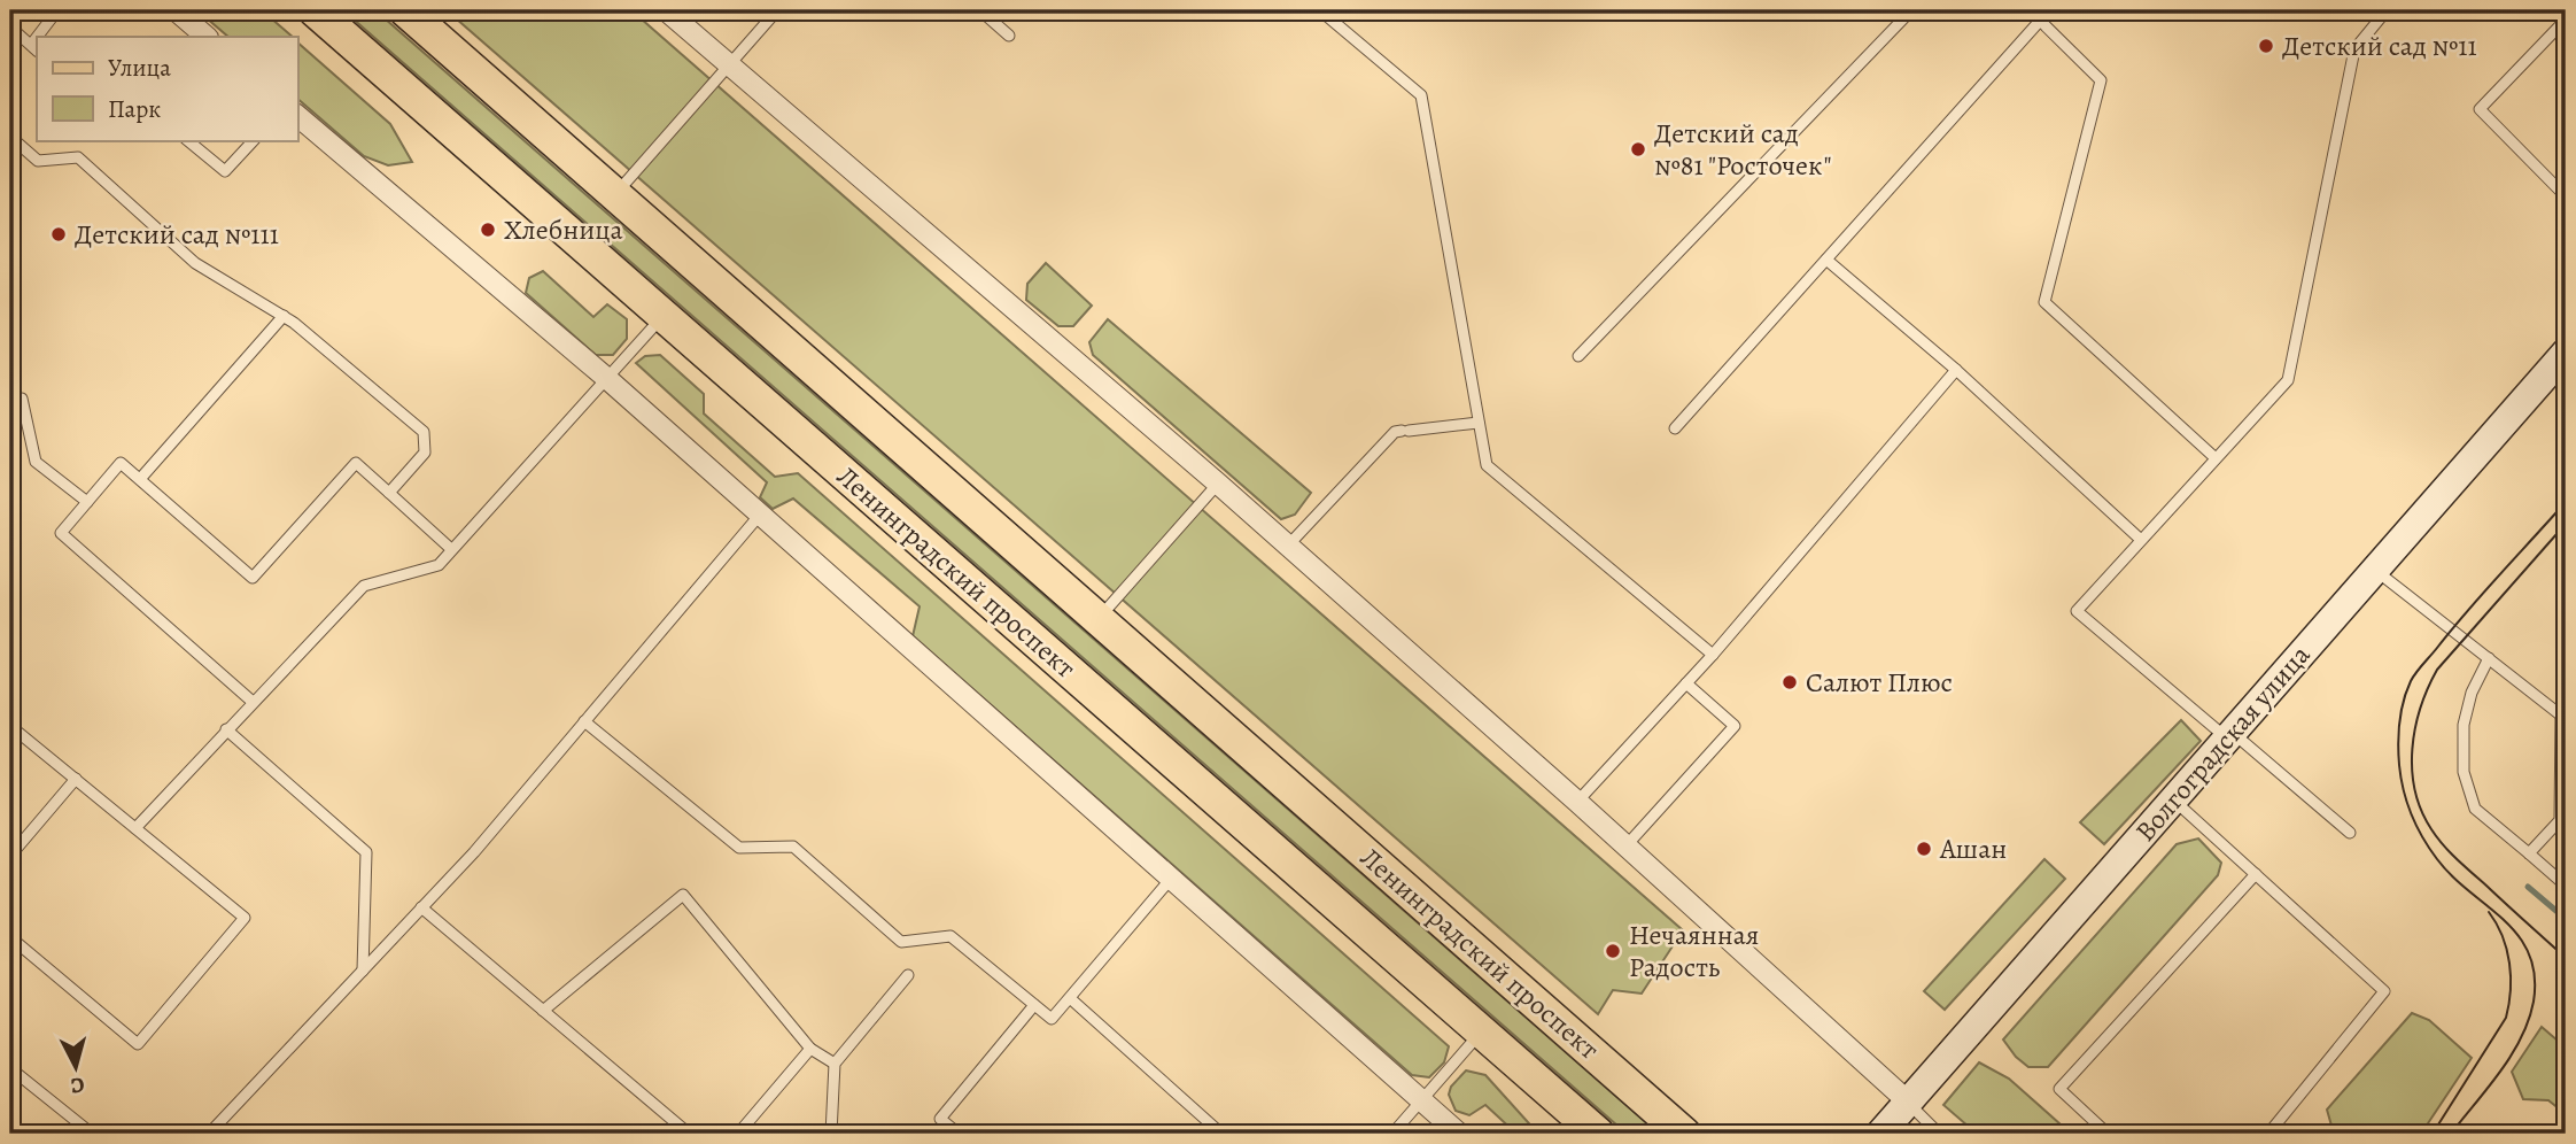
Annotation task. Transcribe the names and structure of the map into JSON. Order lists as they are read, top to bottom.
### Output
{
  "streets": {
    "main road": ["Ленинградский проспект"],
    "street": ["Волгоградская улица"]
  },
  "places": [
    "Детский сад №11",
    "Детский сад №81 \"Росточек\"",
    "Хлебница",
    "Детский сад №111",
    "Салют Плюс",
    "Ашан",
    "Нечаянная Радость"
  ],
  "legend": ["Улица", "Парк"],
  "north": "bottom"
}
